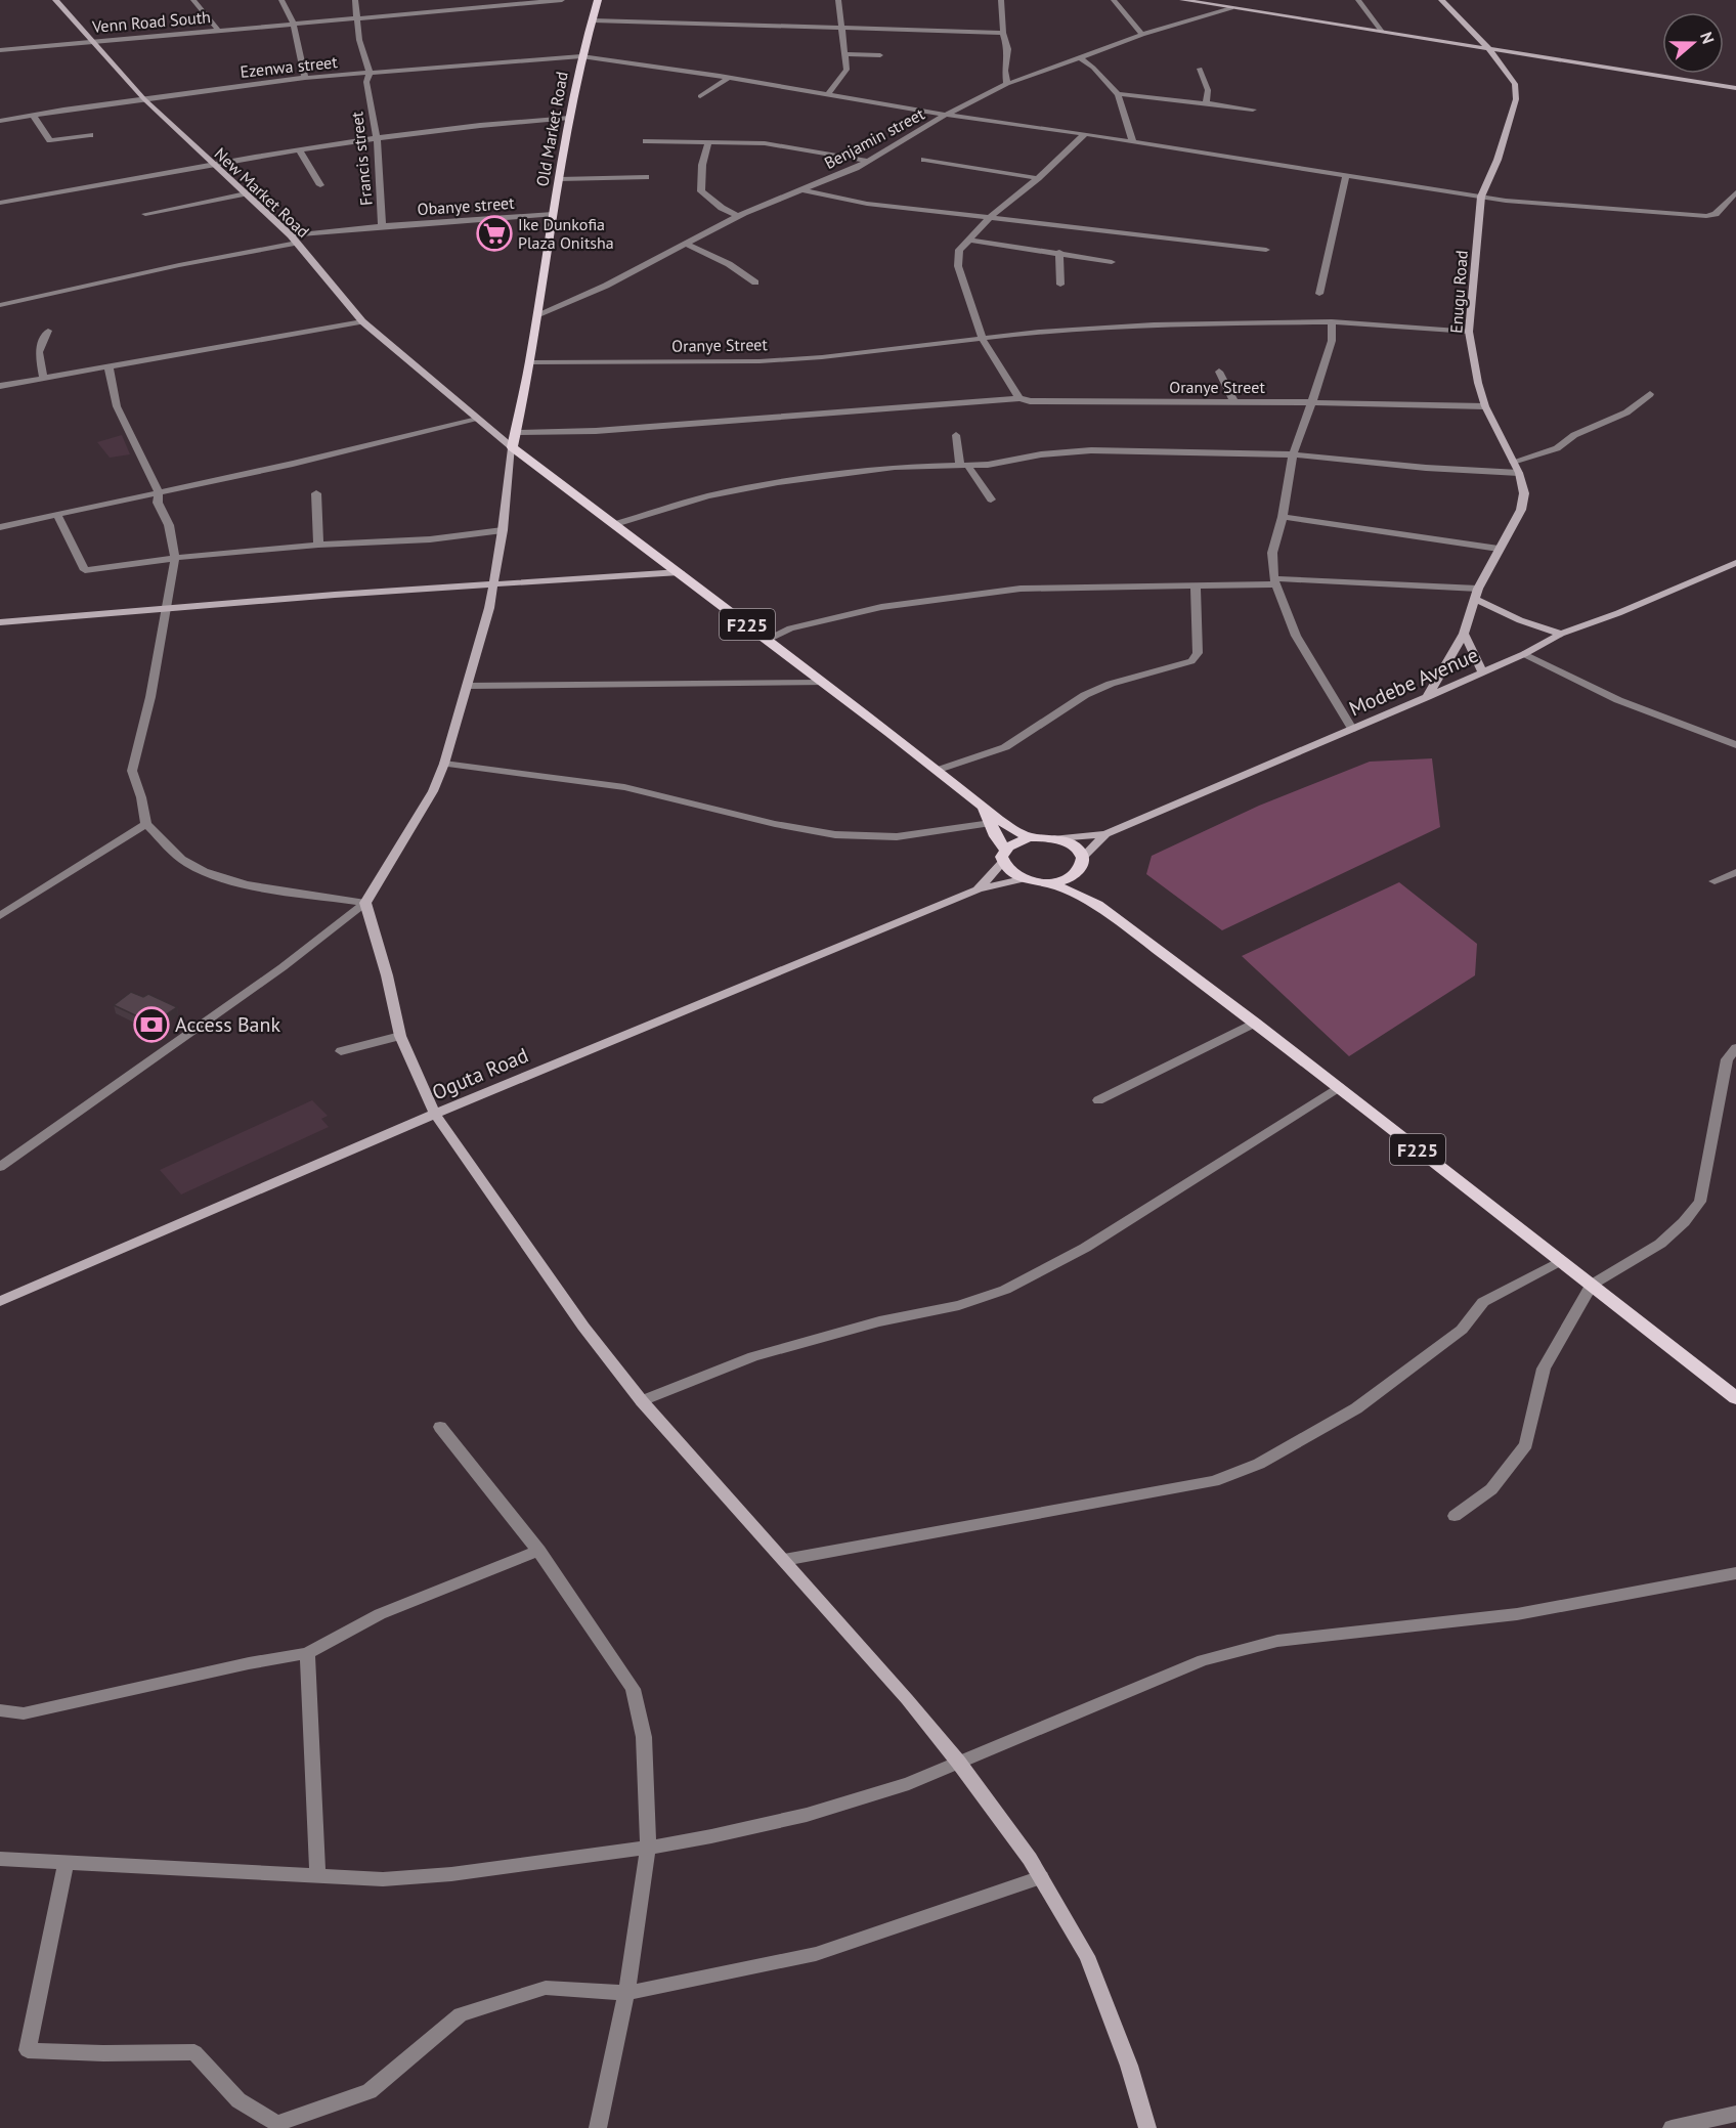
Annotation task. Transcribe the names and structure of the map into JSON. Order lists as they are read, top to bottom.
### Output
{
  "streets": {
    "main road": ["Old Market Road", "F225"],
    "street": [
      "Venn Road South",
      "Ezenwa street",
      "Benjamin street",
      "Francis street",
      "New Market Road",
      "Obanye street",
      "Enugu Road",
      "Oranye Street",
      "Modebe Avenue",
      "Oguta Road"
    ]
  },
  "crossings": [
    ["Venn Road South", "Francis street"],
    ["Venn Road South", "New Market Road"],
    ["Ezenwa street", "Old Market Road"],
    ["Ezenwa street", "Benjamin street"],
    ["Ezenwa street", "Francis street"],
    ["Ezenwa street", "New Market Road"],
    ["Ezenwa street", "Enugu Road"],
    ["Old Market Road", "Benjamin street"],
    ["Old Market Road", "New Market Road"],
    ["Old Market Road", "Obanye street"],
    ["Old Market Road", "Oranye Street"],
    ["Old Market Road", "F225"],
    ["Francis street", "New Market Road"],
    ["Francis street", "Obanye street"],
    ["New Market Road", "F225"],
    ["Enugu Road", "Oranye Street"],
    ["Enugu Road", "Modebe Avenue"],
    ["F225", "Oguta Road"]
  ],
  "places": {
    "supermarket": ["Ike Dunkofia Plaza Onitsha"],
    "bank": ["Access Bank"]
  },
  "north": "right"
}
